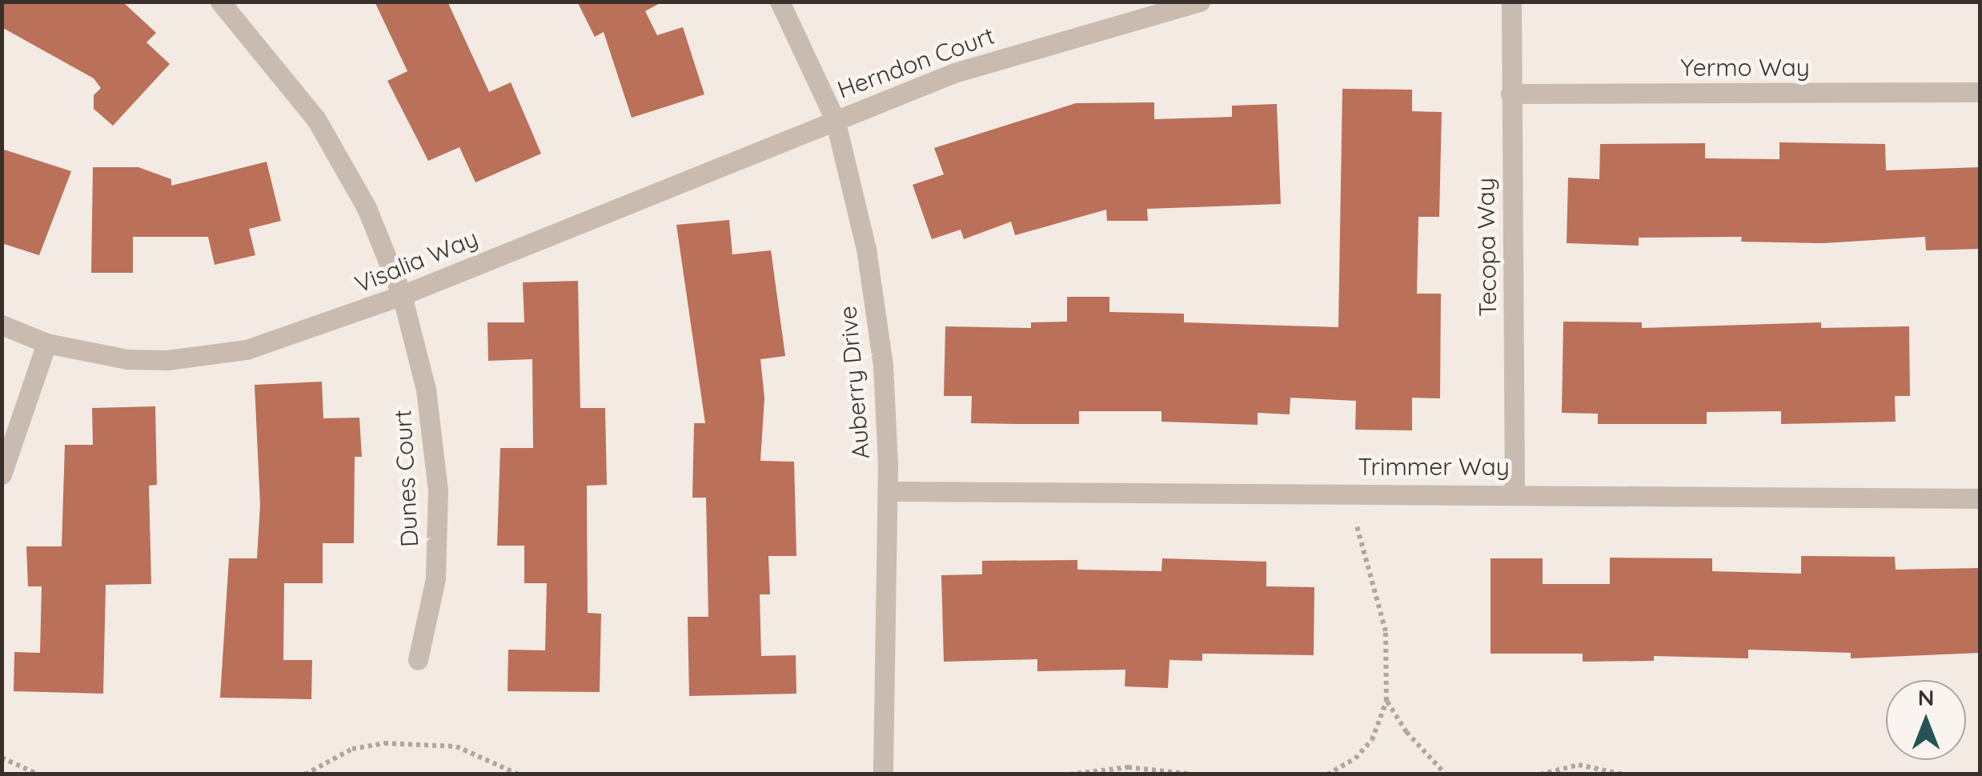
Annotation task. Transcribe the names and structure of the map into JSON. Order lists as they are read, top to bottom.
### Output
{
  "streets": {
    "street": [
      "Herndon Court",
      "Yermo Way",
      "Tecopa Way",
      "Visalia Way",
      "Auberry Drive",
      "Trimmer Way",
      "Dunes Court"
    ]
  },
  "crossings": [
    ["Herndon Court", "Visalia Way"],
    ["Herndon Court", "Auberry Drive"],
    ["Yermo Way", "Tecopa Way"],
    ["Tecopa Way", "Trimmer Way"],
    ["Visalia Way", "Auberry Drive"],
    ["Visalia Way", "Dunes Court"],
    ["Auberry Drive", "Trimmer Way"]
  ],
  "north": "top"
}
